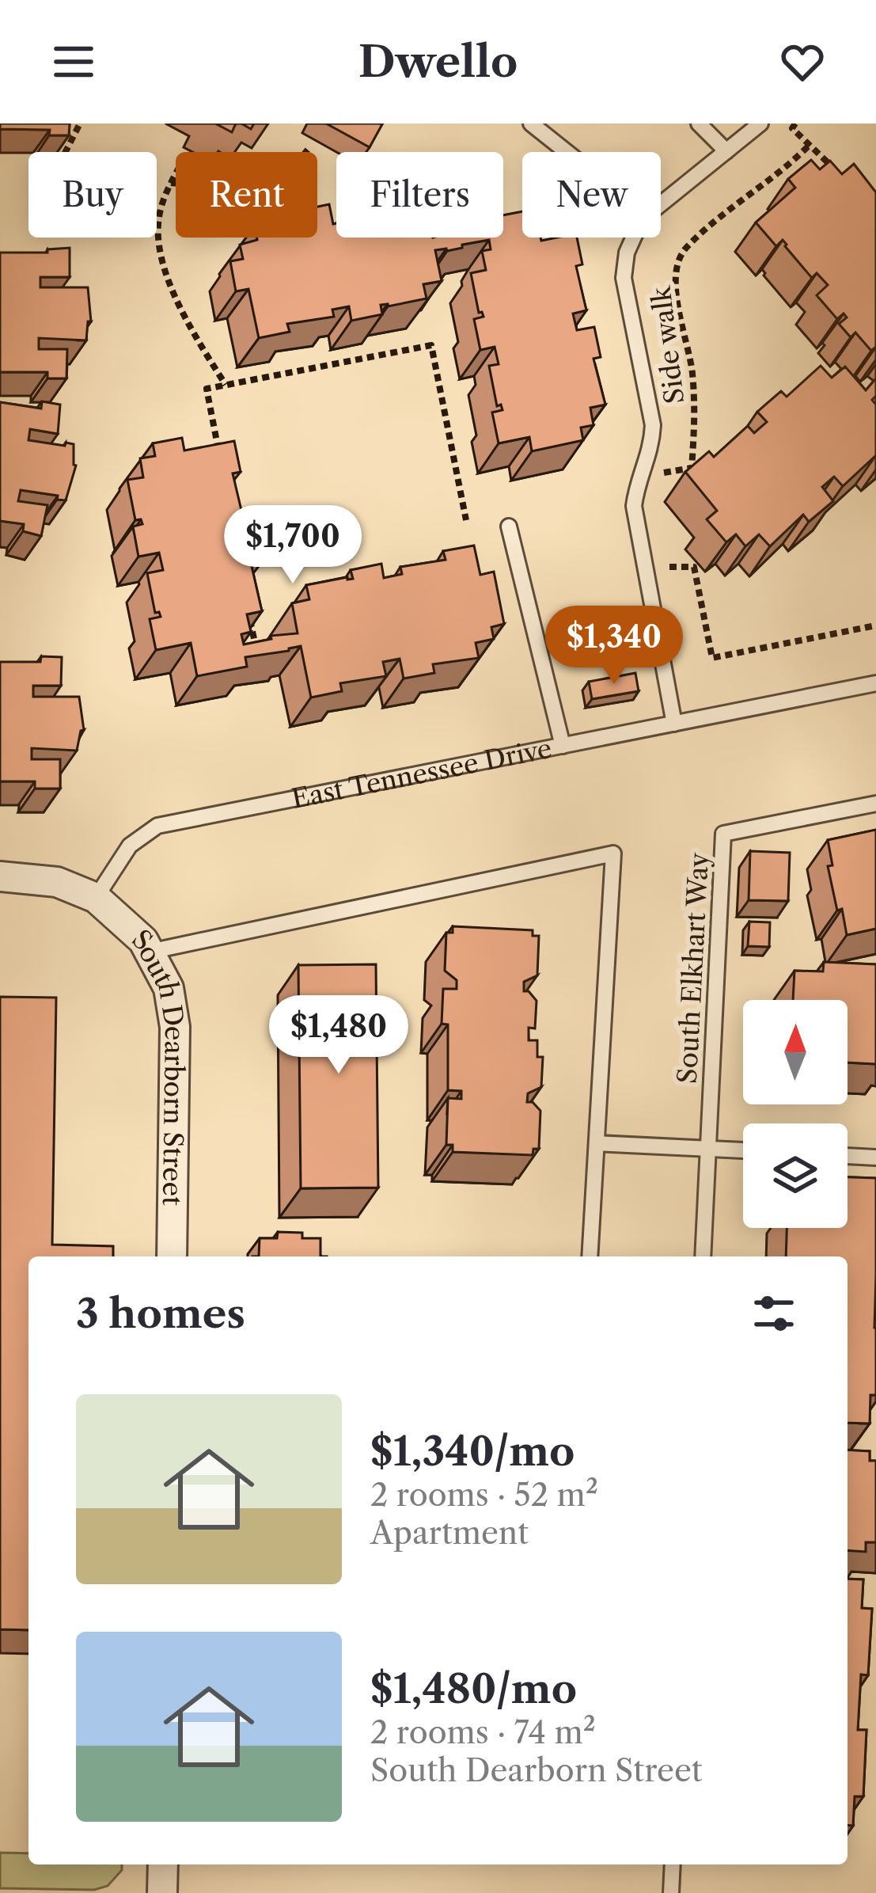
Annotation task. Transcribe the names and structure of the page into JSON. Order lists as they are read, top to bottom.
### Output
{
  "streets": {
    "street": ["South Dearborn Street"],
    "lane": ["East Tennessee Drive", "South Elkhart Way"],
    "path": ["Side walk"]
  },
  "crossings": [
    ["East Tennessee Drive", "South Dearborn Street"]
  ],
  "north": "top",
  "page": {
    "header": "Dwello",
    "chip": [
      "Buy",
      "Rent",
      "Filters",
      "New"
    ],
    "price": ["$1,700", "$1,340", "$1,480"],
    "heading": "3 homes",
    "list": [
      {
        "name": "$1,340/mo",
        "note": "2 rooms · 52 m² · Apartment"
      },
      {
        "name": "$1,480/mo",
        "note": "2 rooms · 74 m² · South Dearborn Street"
      }
    ]
  }
}
